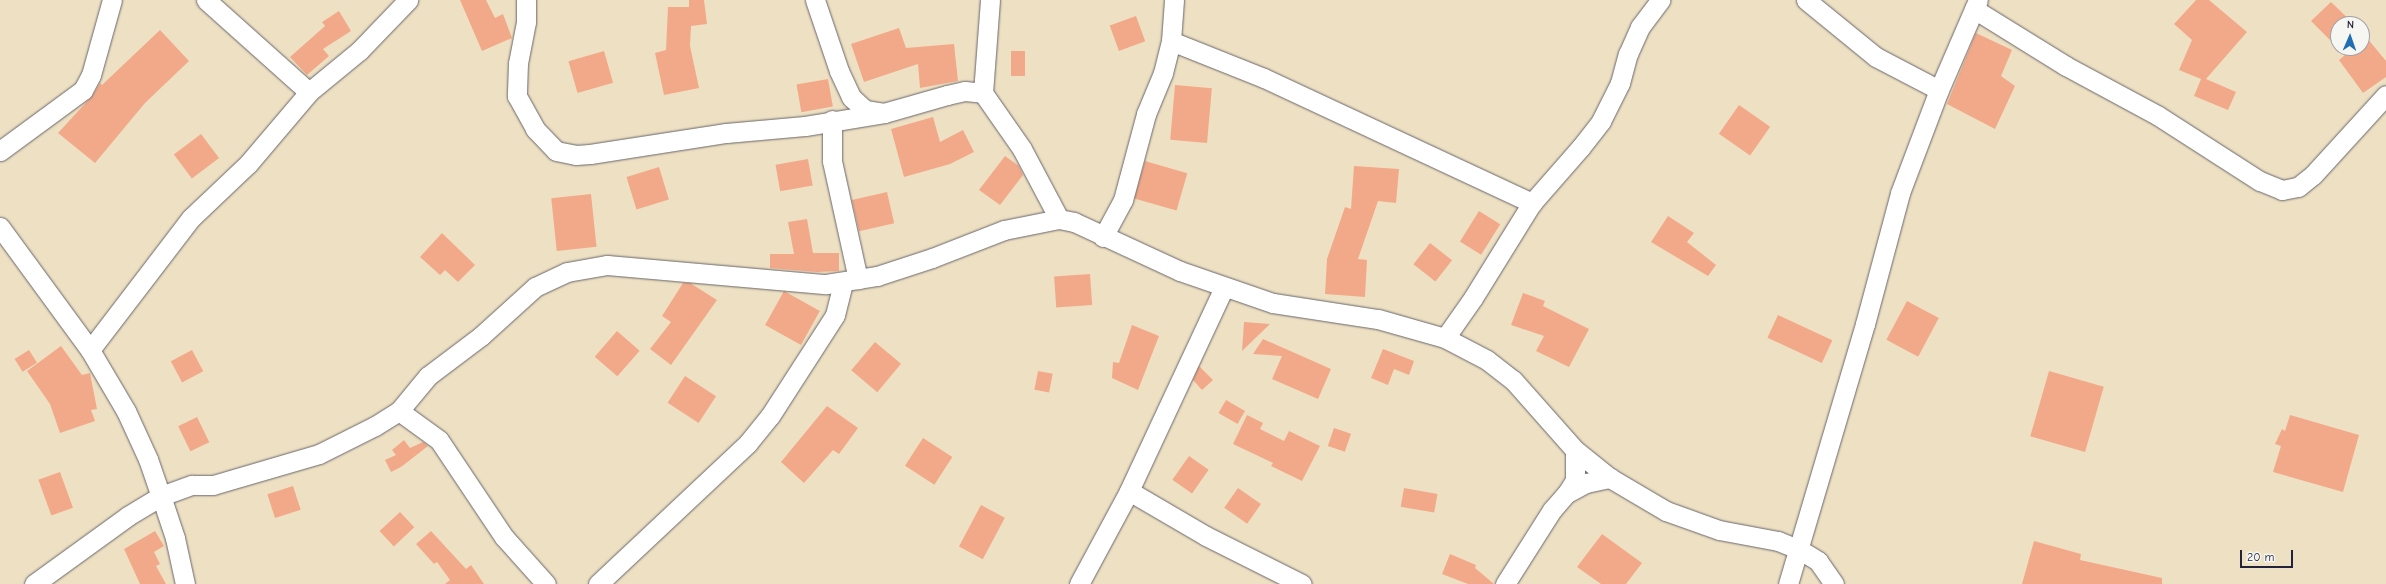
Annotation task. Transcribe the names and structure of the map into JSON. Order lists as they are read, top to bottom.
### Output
{
  "scale_bar": "20 m",
  "north": "top"
}
